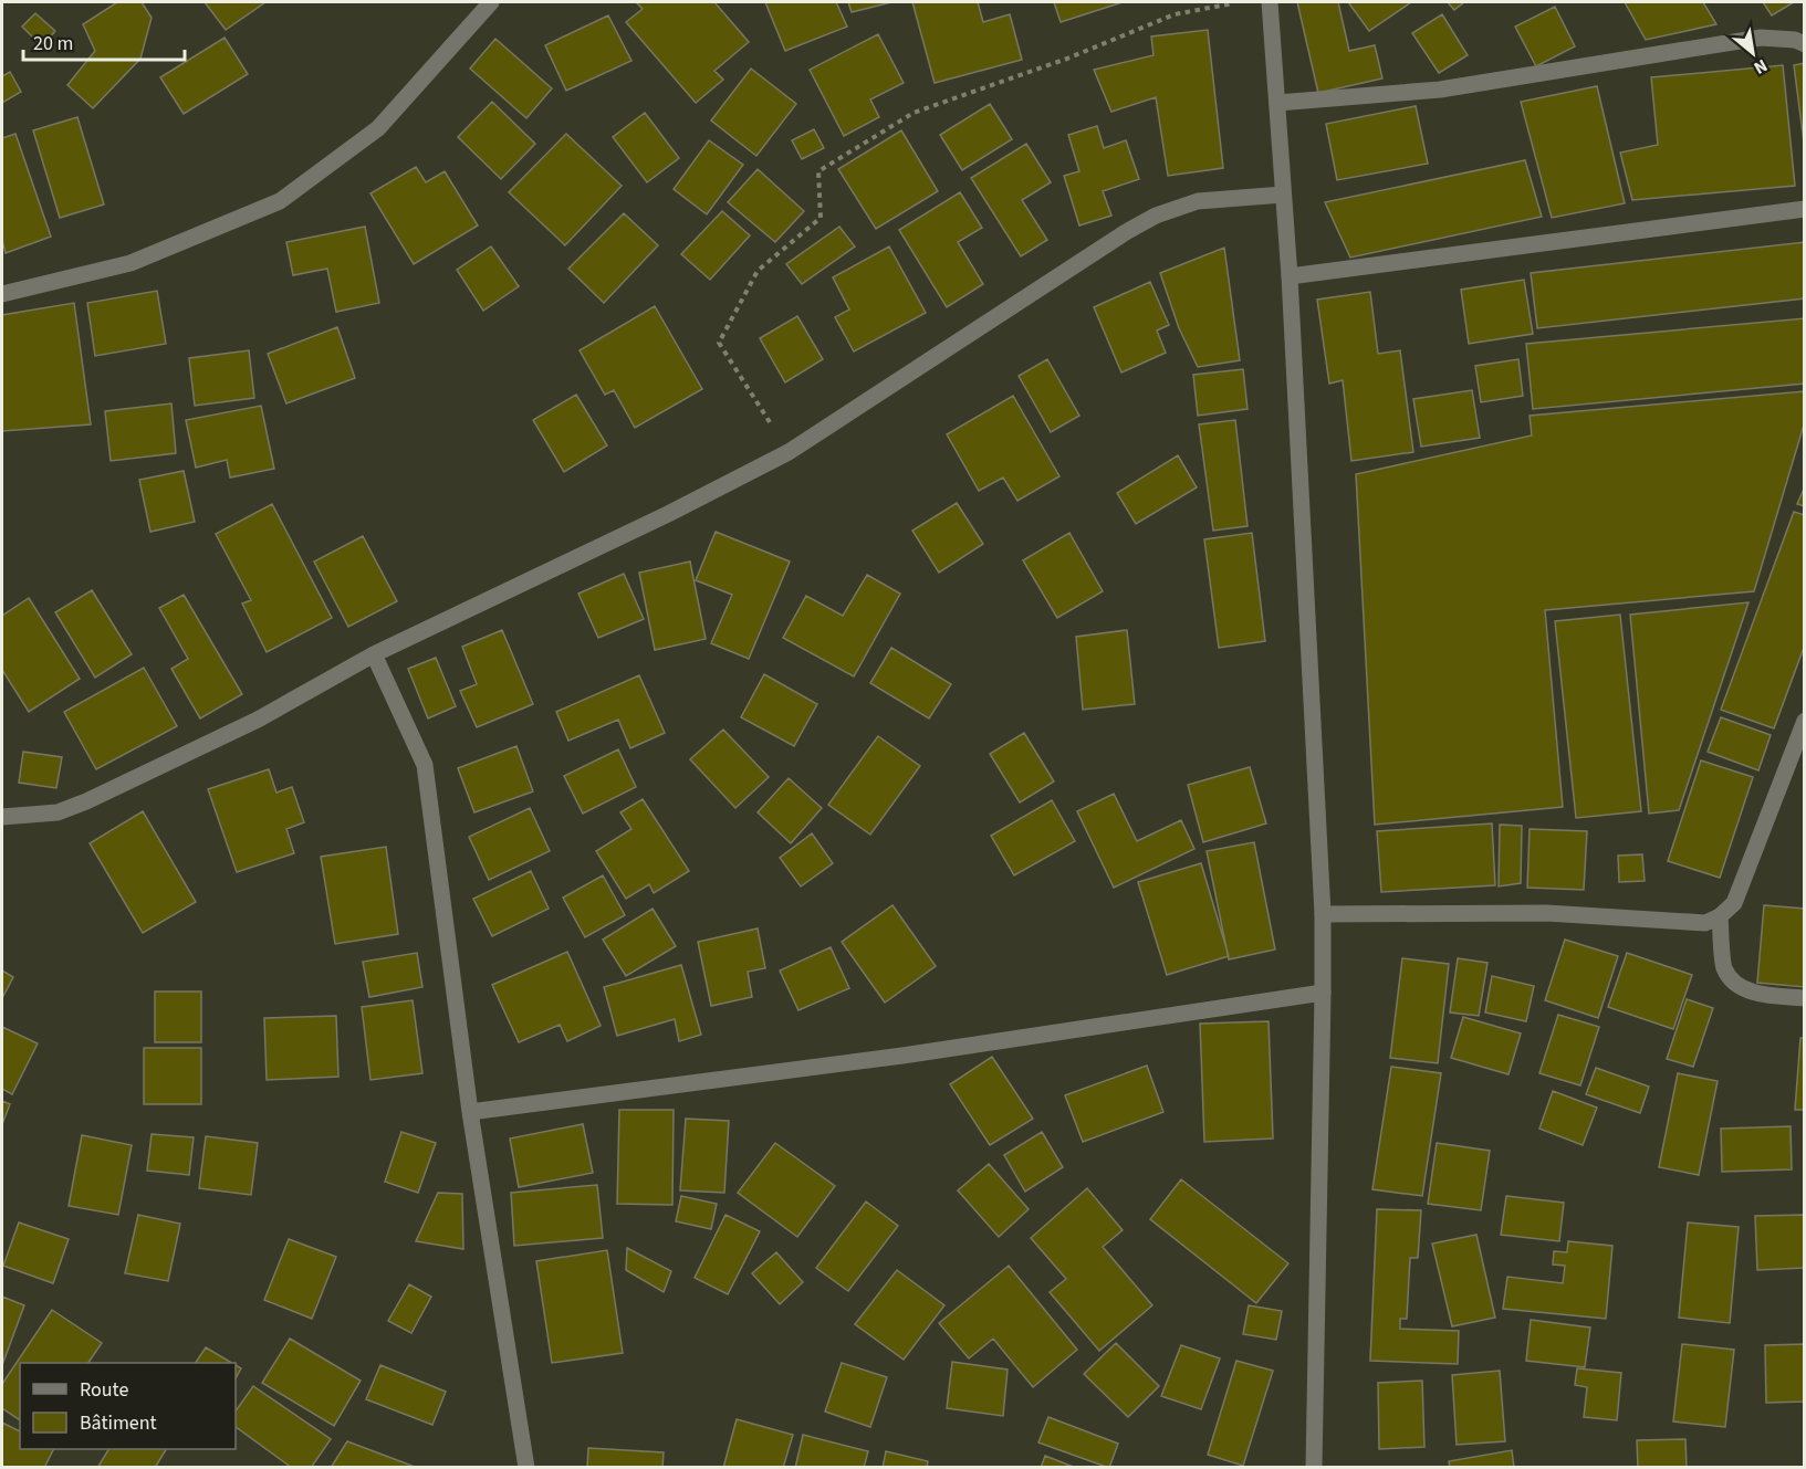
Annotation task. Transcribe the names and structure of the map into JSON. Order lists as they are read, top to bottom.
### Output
{
  "legend": ["Route", "Bâtiment"],
  "scale_bar": "20 m",
  "north": "bottom right"
}
